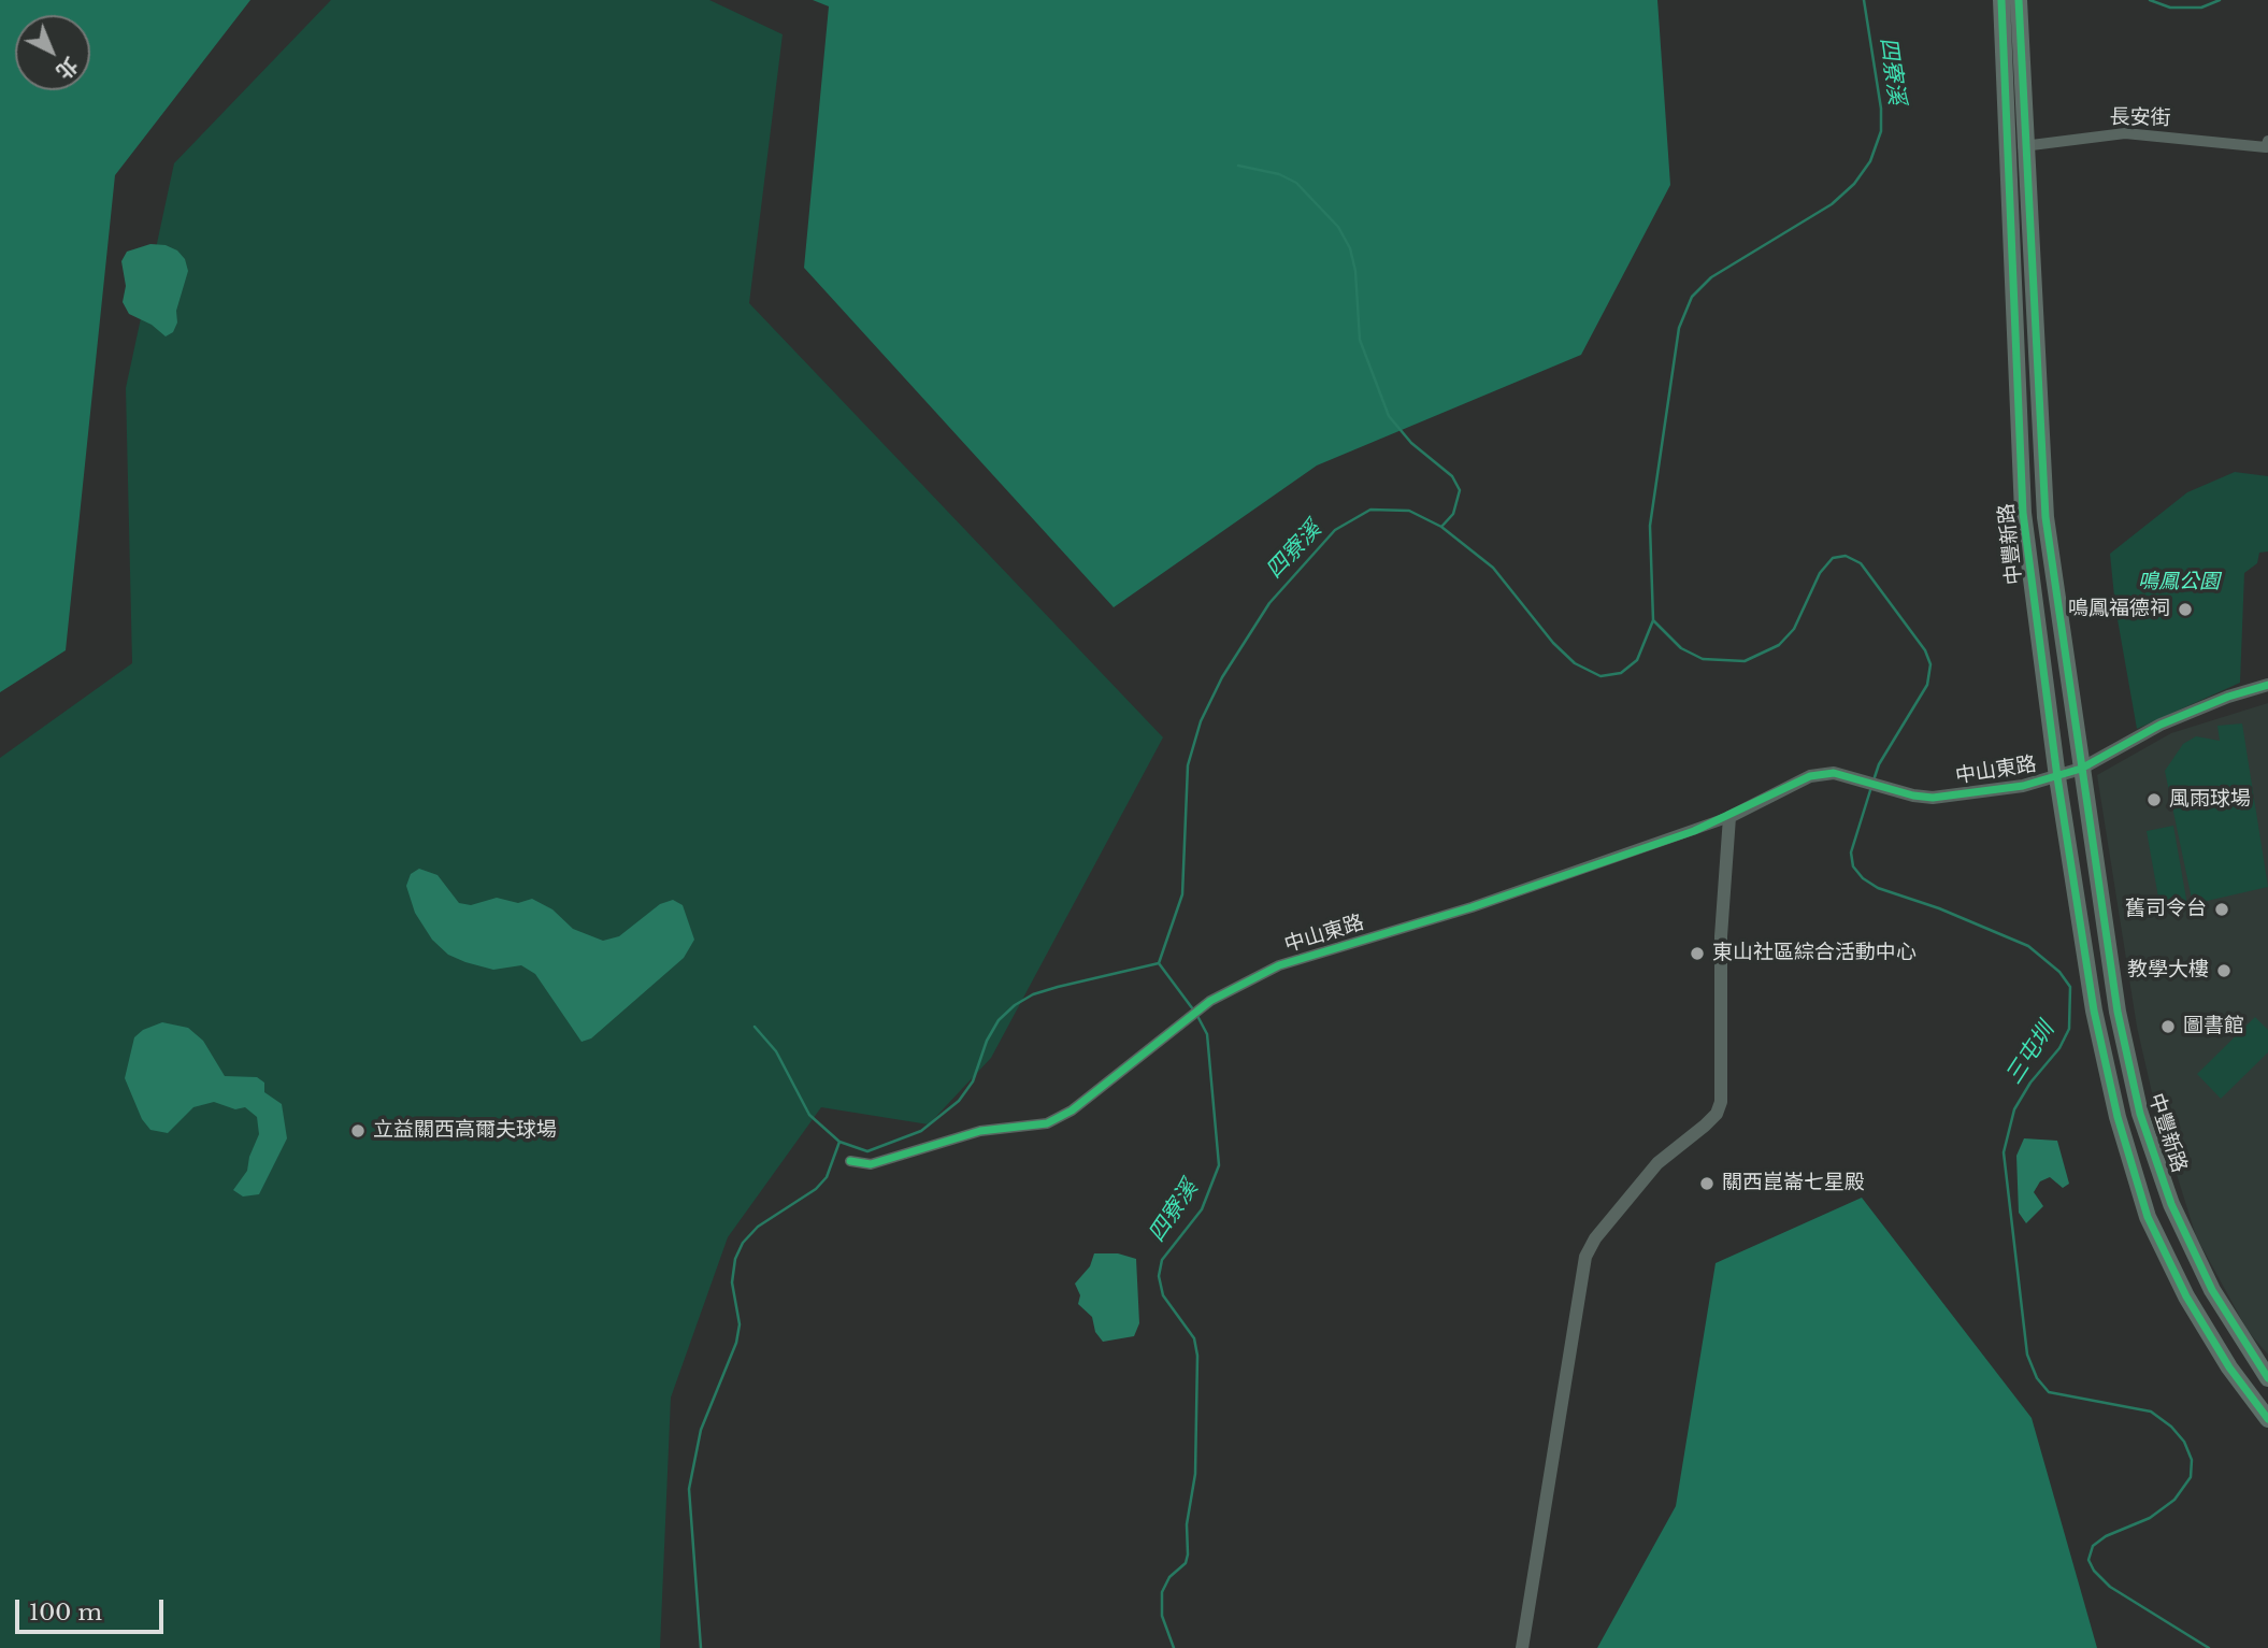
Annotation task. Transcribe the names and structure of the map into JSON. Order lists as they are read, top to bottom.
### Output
{
  "streets": {
    "main road": ["中豐新路"],
    "street": ["長安街", "中山東路"]
  },
  "crossings": [
    ["長安街", "中豐新路"],
    ["中豐新路", "中山東路"]
  ],
  "water": ["四寮溪", "三屯圳"],
  "parks": ["鳴鳳公園"],
  "places": [
    "鳴鳳福德祠",
    "風雨球場",
    "舊司令台",
    "東山社區綜合活動中心",
    "教學大樓",
    "圖書館",
    "立益關西高爾夫球場",
    "關西崑崙七星殿"
  ],
  "scale_bar": "100 m",
  "north": "bottom right"
}
